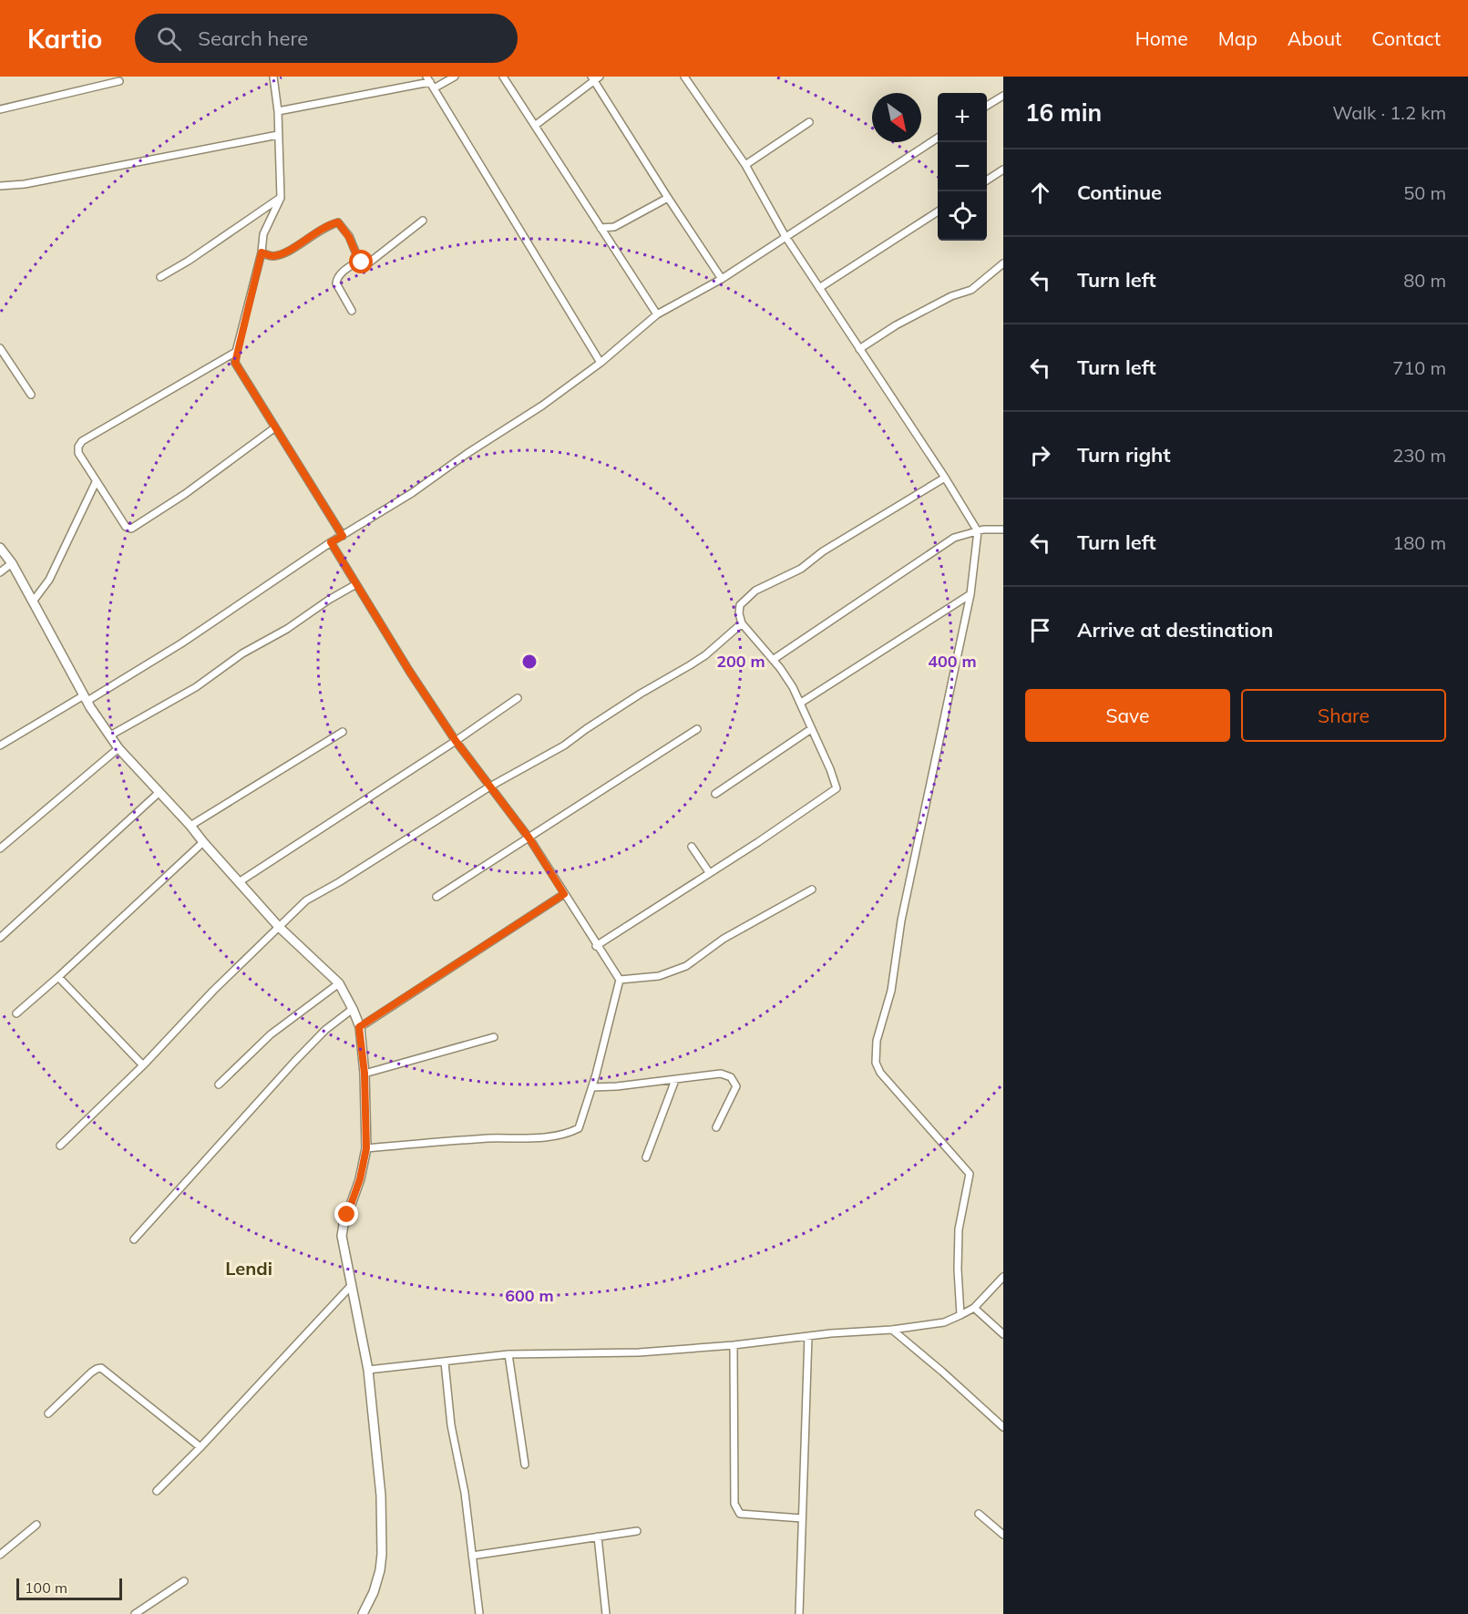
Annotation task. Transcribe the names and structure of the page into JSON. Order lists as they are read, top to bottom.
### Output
{
  "districts": ["Lendi"],
  "scale_bar": "100 m",
  "north": "bottom right",
  "page": {
    "header": "Kartio",
    "search": "Search here",
    "nav": [
      "Home",
      "Map",
      "About",
      "Contact"
    ],
    "heading": ["16 min", "Walk · 1.2 km"],
    "map_buttons": ["+", "−"],
    "list": [
      ["Continue", "50 m"],
      ["Turn left", "80 m"],
      ["Turn left", "710 m"],
      ["Turn right", "230 m"],
      ["Turn left", "180 m"],
      "Arrive at destination"
    ],
    "buttons": ["Save", "Share"],
    "scale": "100 m"
  },
  "rings": ["200 m", "400 m", "600 m"]
}
